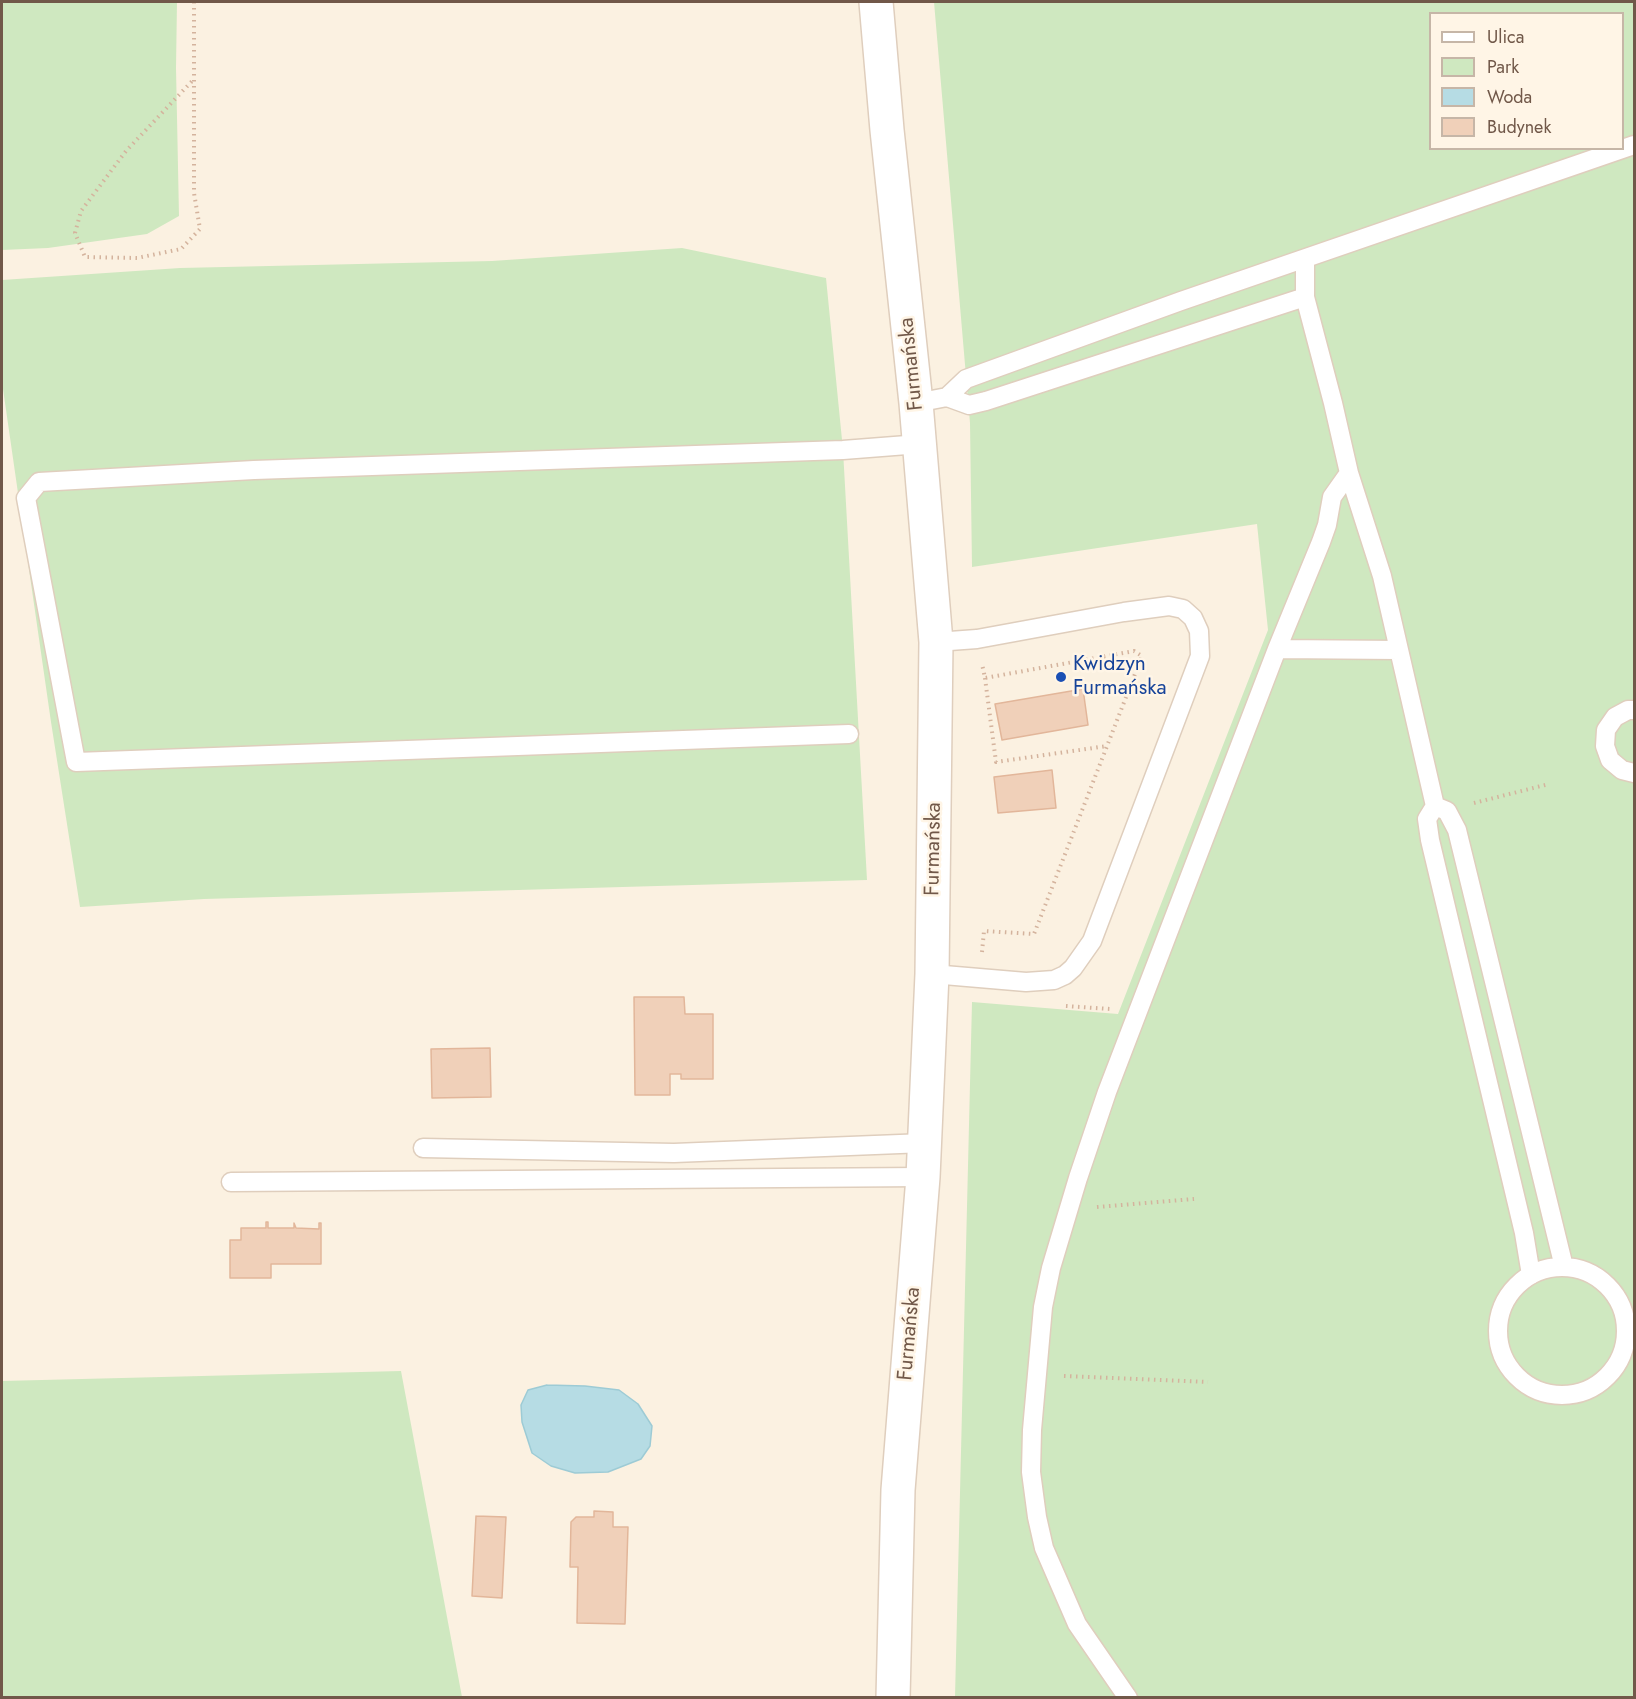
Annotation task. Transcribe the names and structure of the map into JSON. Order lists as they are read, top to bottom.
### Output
{
  "streets": {
    "street": ["Furmańska"]
  },
  "places": ["Kwidzyn Furmańska"],
  "legend": [
    "Ulica",
    "Park",
    "Woda",
    "Budynek"
  ]
}
